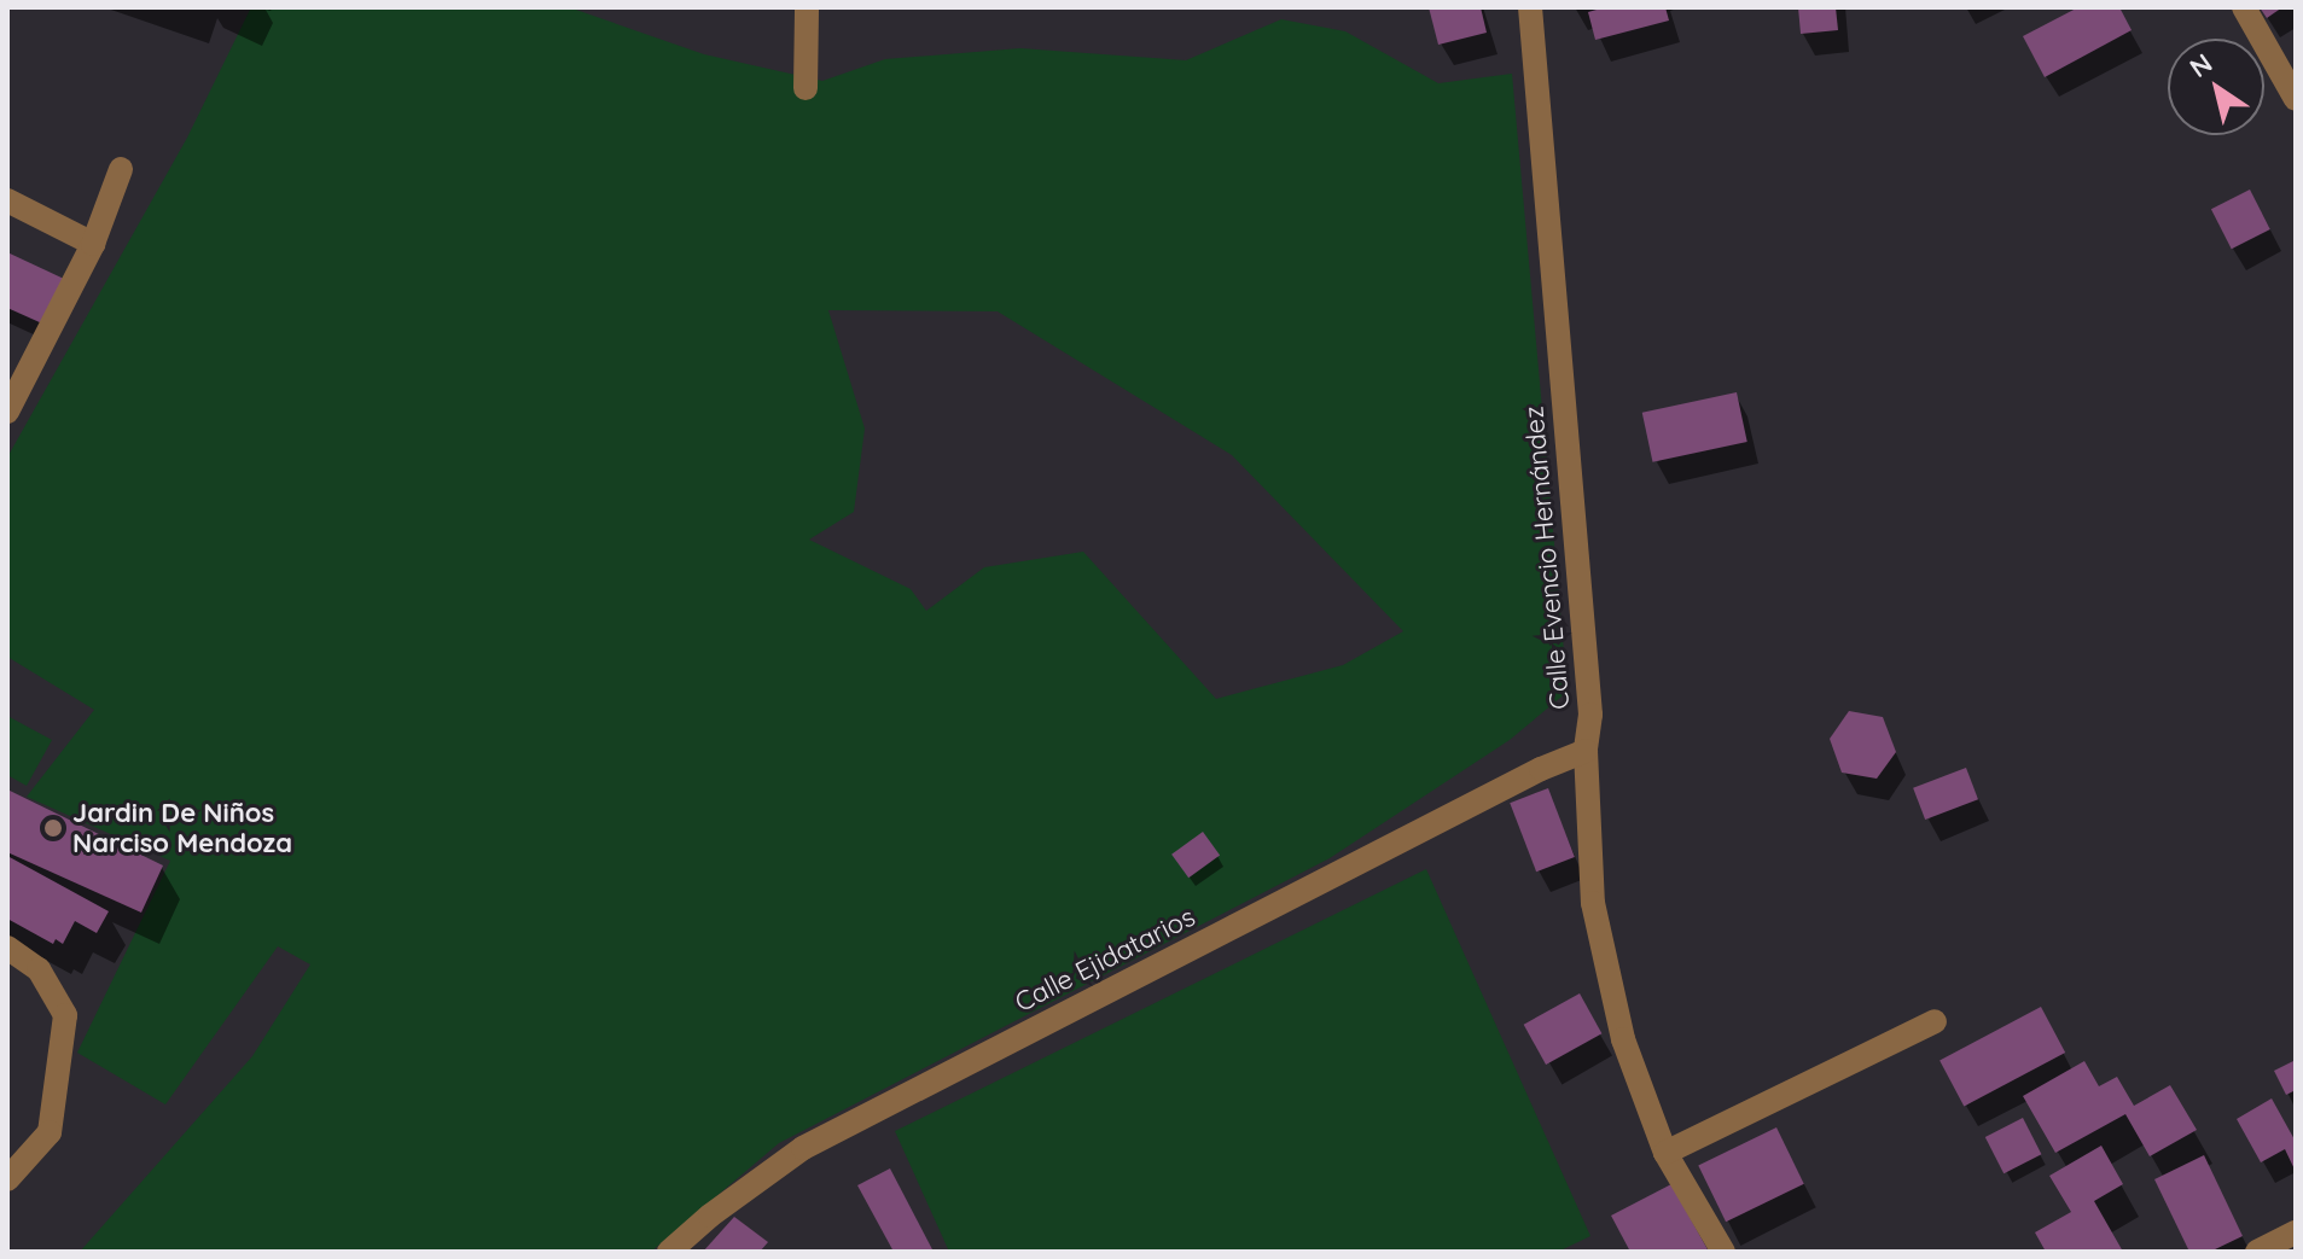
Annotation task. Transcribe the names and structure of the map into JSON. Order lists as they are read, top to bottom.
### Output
{
  "streets": {
    "street": ["Calle Evencio Hernández", "Calle Ejidatarios"]
  },
  "crossings": [
    ["Calle Evencio Hernández", "Calle Ejidatarios"]
  ],
  "places": ["Jardin De Niños Narciso Mendoza"],
  "north": "top left"
}
